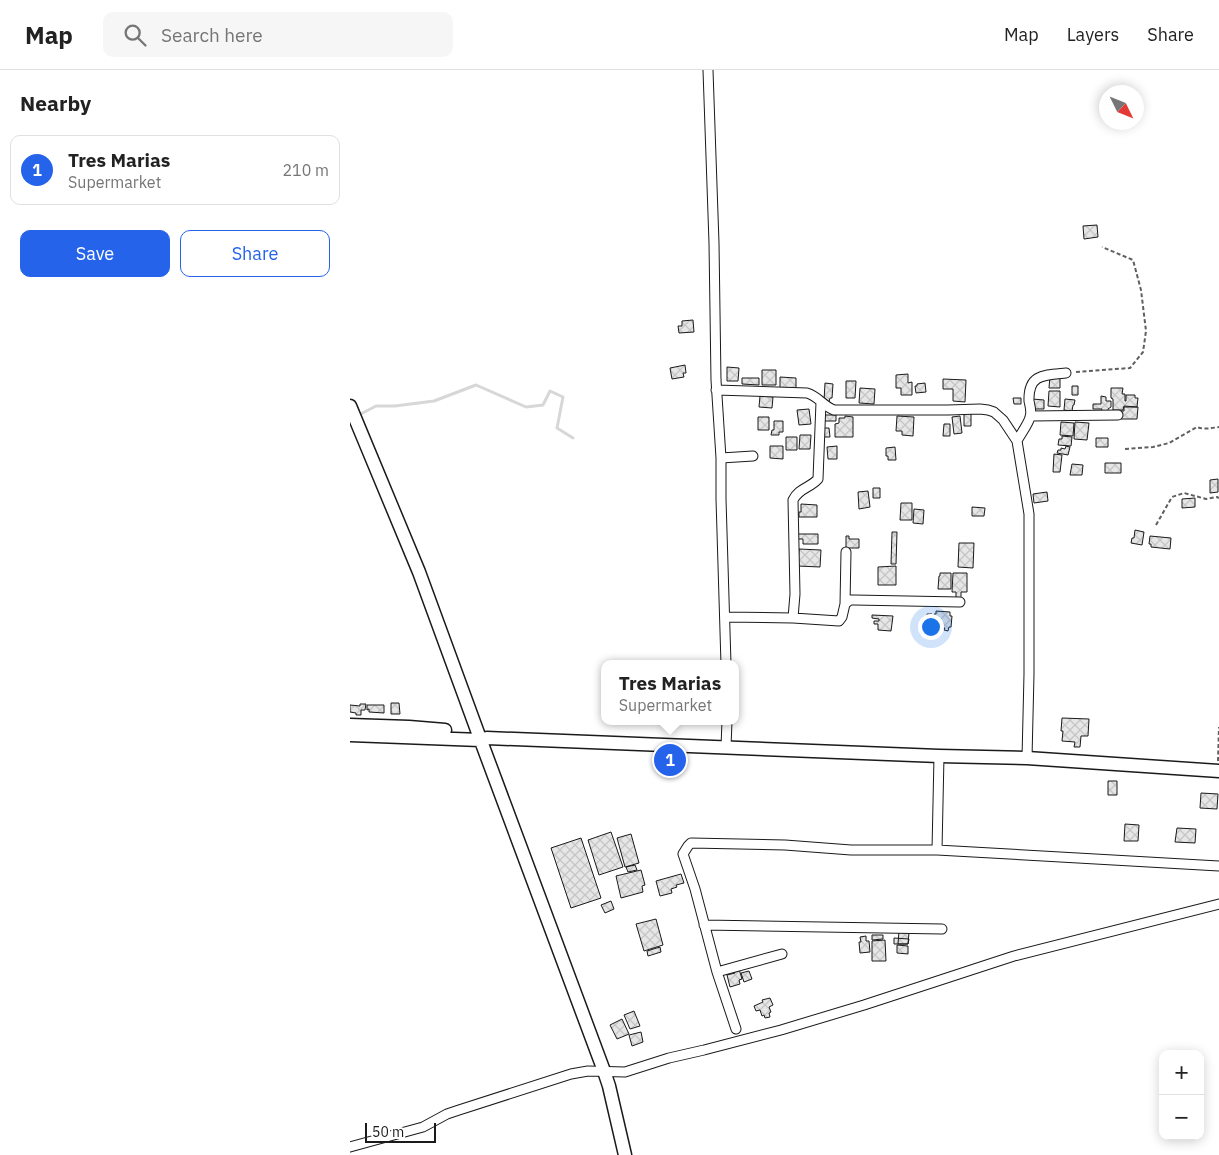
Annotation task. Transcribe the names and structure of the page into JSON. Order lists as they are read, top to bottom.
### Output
{
  "scale_bar": "50 m",
  "north": "bottom right",
  "page": {
    "header": "Map",
    "search": "Search here",
    "nav": ["Map", "Layers", "Share"],
    "heading": "Nearby",
    "list": [
      {
        "mark": "1",
        "name": "Tres Marias",
        "note": "Supermarket",
        "value": "210 m"
      }
    ],
    "buttons": ["Save", "Share"],
    "popup": ["Tres Marias", "Supermarket"],
    "pins": "1",
    "map_buttons": ["+", "−"],
    "scale": "50 m"
  }
}
